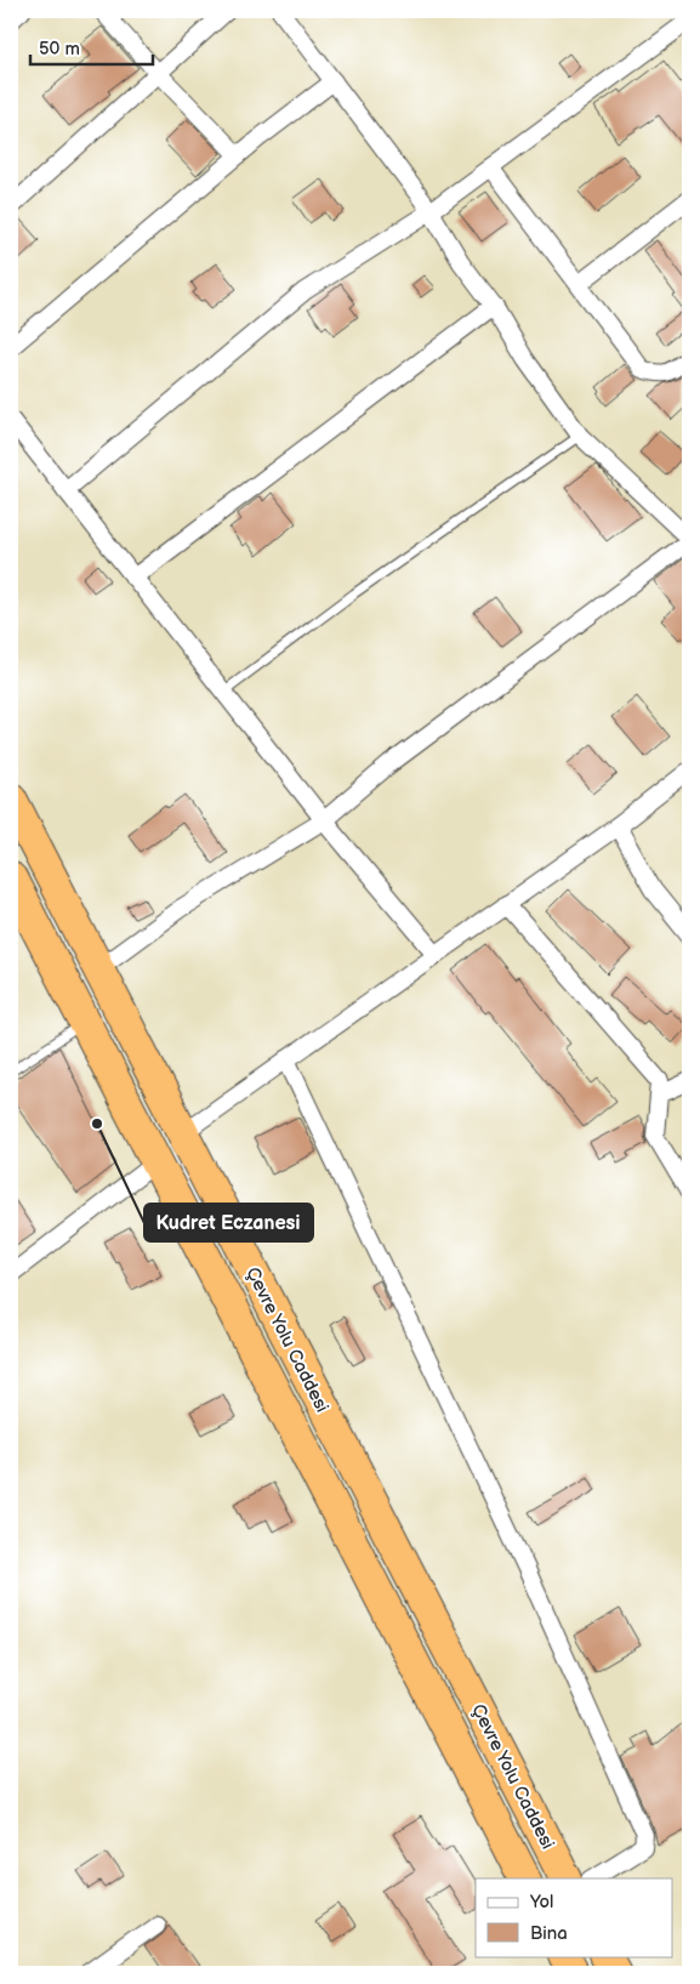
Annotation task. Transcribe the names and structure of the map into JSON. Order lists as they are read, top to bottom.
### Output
{
  "streets": {
    "highway": ["Çevre Yolu Caddesi"]
  },
  "places": ["Kudret Eczanesi"],
  "legend": ["Yol", "Bina"],
  "scale_bar": "50 m"
}
